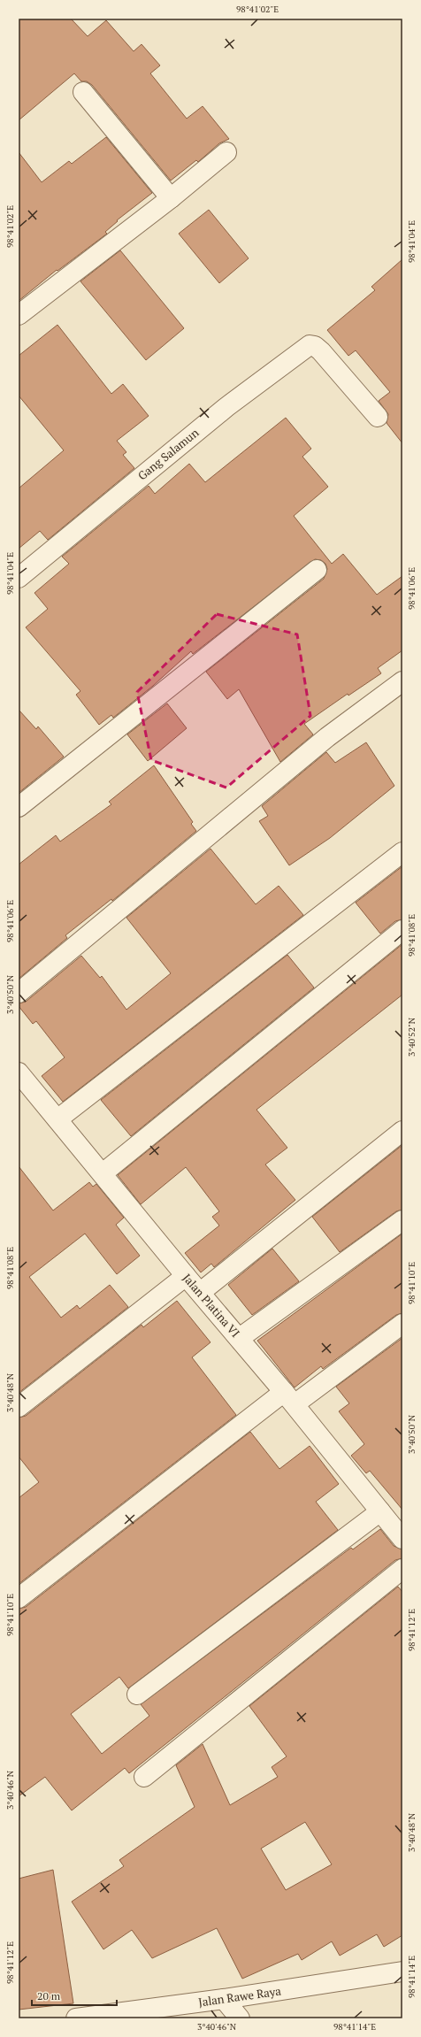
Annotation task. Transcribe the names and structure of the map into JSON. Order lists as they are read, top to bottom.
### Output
{
  "streets": {
    "street": ["Gang Salamun", "Jalan Platina VI", "Jalan Rawe Raya"]
  },
  "scale_bar": "20 m",
  "coordinates": [
    "98°41'02\"E",
    "98°41'04\"E",
    "98°41'06\"E",
    "98°41'08\"E",
    "3°40'50\"N",
    "3°40'52\"N",
    "98°41'10\"E",
    "3°40'48\"N",
    "98°41'12\"E",
    "3°40'46\"N",
    "98°41'14\"E"
  ]
}
